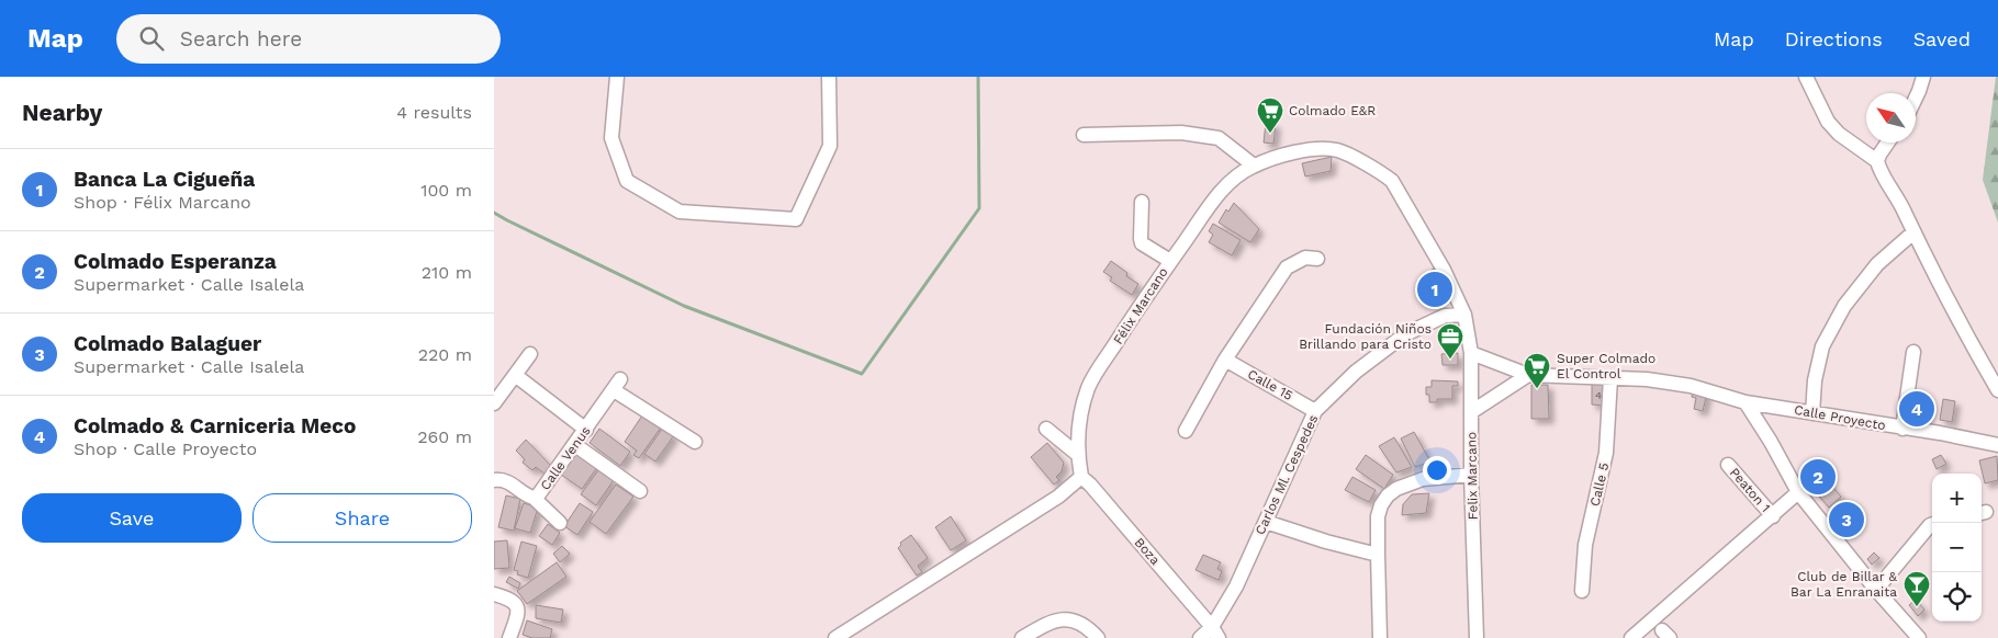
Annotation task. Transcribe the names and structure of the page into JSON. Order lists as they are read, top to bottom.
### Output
{
  "streets": {
    "street": [
      "Félix Marcano",
      "Calle 15",
      "Calle Proyecto",
      "Calle Venus",
      "Carlos Ml. Cespedes",
      "Felix Marcano",
      "Calle 5",
      "Peaton 1",
      "Boza"
    ]
  },
  "crossings": [
    ["Félix Marcano", "Carlos Ml. Cespedes"],
    ["Félix Marcano", "Felix Marcano"],
    ["Félix Marcano", "Boza"],
    ["Calle 15", "Carlos Ml. Cespedes"],
    ["Calle Proyecto", "Felix Marcano"],
    ["Calle Proyecto", "Calle 5"],
    ["Carlos Ml. Cespedes", "Felix Marcano"],
    ["Carlos Ml. Cespedes", "Boza"]
  ],
  "places": {
    "supermarket": ["Colmado E&R", "Super Colmado El Control"],
    "office": ["Fundación Niños Brillando para Cristo"],
    "bar": ["Club de Billar & Bar La Enranaita"]
  },
  "house_numbers": ["4"],
  "north": "top left",
  "page": {
    "header": "Map",
    "search": "Search here",
    "nav": ["Map", "Directions", "Saved"],
    "heading": ["Nearby", "4 results"],
    "list": [
      {
        "mark": "1",
        "name": "Banca La Cigueña",
        "note": "Shop · Félix Marcano",
        "value": "100 m"
      },
      {
        "mark": "2",
        "name": "Colmado Esperanza",
        "note": "Supermarket · Calle Isalela",
        "value": "210 m"
      },
      {
        "mark": "3",
        "name": "Colmado Balaguer",
        "note": "Supermarket · Calle Isalela",
        "value": "220 m"
      },
      {
        "mark": "4",
        "name": "Colmado & Carniceria Meco",
        "note": "Shop · Calle Proyecto",
        "value": "260 m"
      }
    ],
    "pins": [
      "1",
      "4",
      "2",
      "3"
    ],
    "map_buttons": ["+", "−"],
    "buttons": ["Save", "Share"]
  }
}
